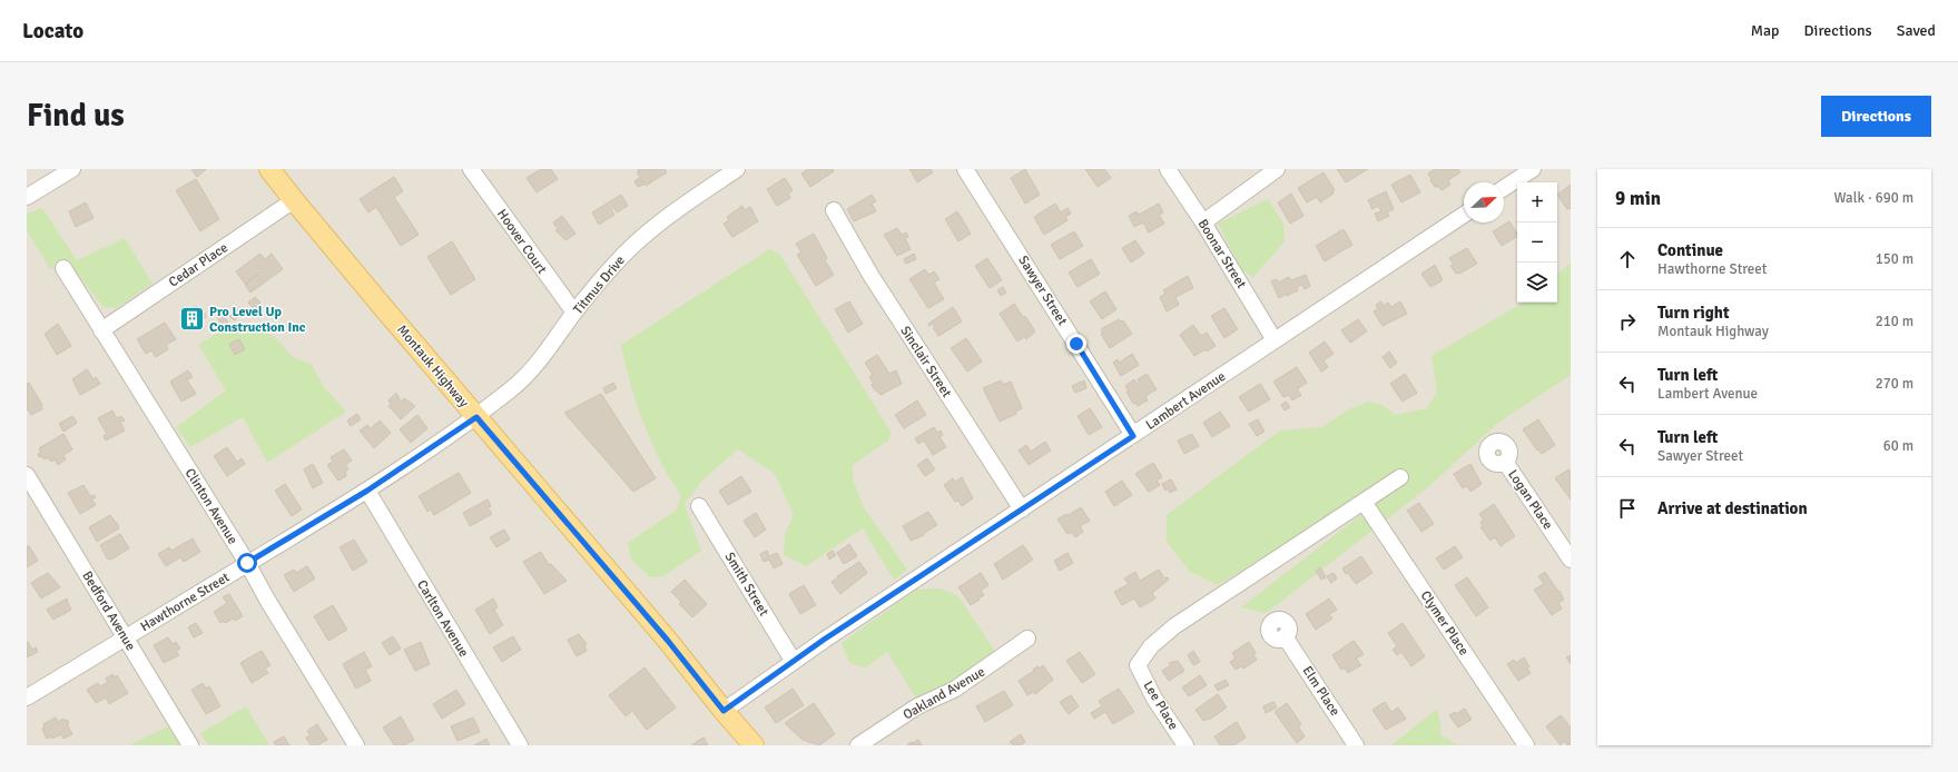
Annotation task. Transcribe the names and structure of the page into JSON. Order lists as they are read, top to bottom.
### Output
{
  "streets": {
    "main road": ["Montauk Highway"],
    "street": [
      "Hoover Court",
      "Boonar Street",
      "Cedar Place",
      "Titmus Drive",
      "Sawyer Street",
      "Sinclair Street",
      "Lambert Avenue",
      "Logan Place",
      "Clinton Avenue",
      "Smith Street",
      "Hawthorne Street",
      "Bedford Avenue",
      "Carlton Avenue",
      "Clymer Place",
      "Elm Place",
      "Oakland Avenue",
      "Lee Place"
    ]
  },
  "crossings": [
    ["Hoover Court", "Titmus Drive"],
    ["Boonar Street", "Lambert Avenue"],
    ["Cedar Place", "Montauk Highway"],
    ["Cedar Place", "Clinton Avenue"],
    ["Titmus Drive", "Montauk Highway"],
    ["Titmus Drive", "Hawthorne Street"],
    ["Sawyer Street", "Lambert Avenue"],
    ["Sinclair Street", "Lambert Avenue"],
    ["Montauk Highway", "Lambert Avenue"],
    ["Montauk Highway", "Hawthorne Street"],
    ["Lambert Avenue", "Smith Street"],
    ["Clinton Avenue", "Hawthorne Street"],
    ["Hawthorne Street", "Bedford Avenue"],
    ["Hawthorne Street", "Carlton Avenue"],
    ["Clymer Place", "Lee Place"]
  ],
  "places": {
    "building": ["Pro Level Up Construction Inc"]
  },
  "north": "top right",
  "page": {
    "header": "Locato",
    "nav": ["Map", "Directions", "Saved"],
    "buttons": "Directions",
    "title": "Find us",
    "heading": ["9 min", "Walk · 690 m"],
    "map_buttons": ["+", "−"],
    "list": [
      ["Continue", "Hawthorne Street", "150 m"],
      ["Turn right", "Montauk Highway", "210 m"],
      ["Turn left", "Lambert Avenue", "270 m"],
      ["Turn left", "Sawyer Street", "60 m"],
      "Arrive at destination"
    ]
  }
}
